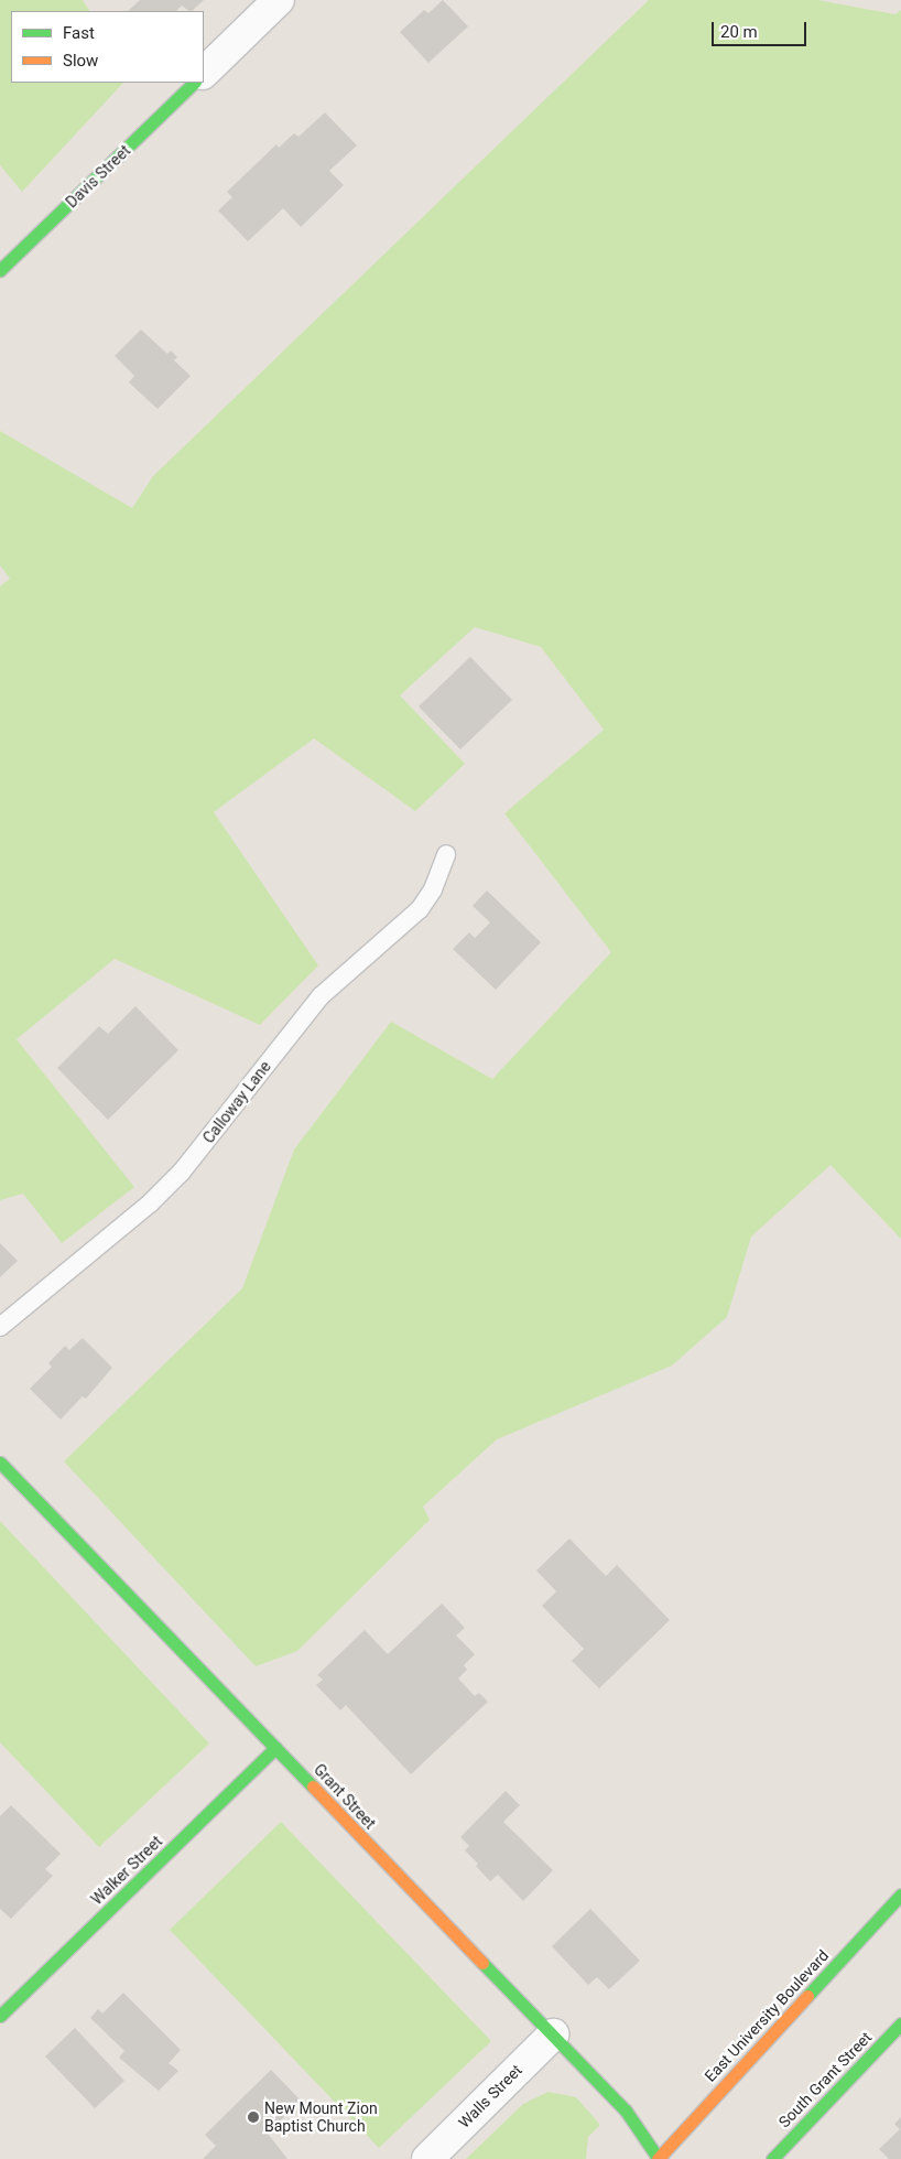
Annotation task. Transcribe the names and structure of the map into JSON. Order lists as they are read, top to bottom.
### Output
{
  "streets": {
    "street": [
      "Davis Street",
      "Grant Street",
      "Walker Street",
      "East University Boulevard",
      "South Grant Street",
      "Walls Street"
    ],
    "lane": ["Calloway Lane"]
  },
  "crossings": [
    ["Grant Street", "Walker Street"],
    ["Grant Street", "East University Boulevard"],
    ["Grant Street", "Walls Street"]
  ],
  "places": ["New Mount Zion Baptist Church"],
  "legend": ["Fast", "Slow"],
  "scale_bar": "20 m"
}
